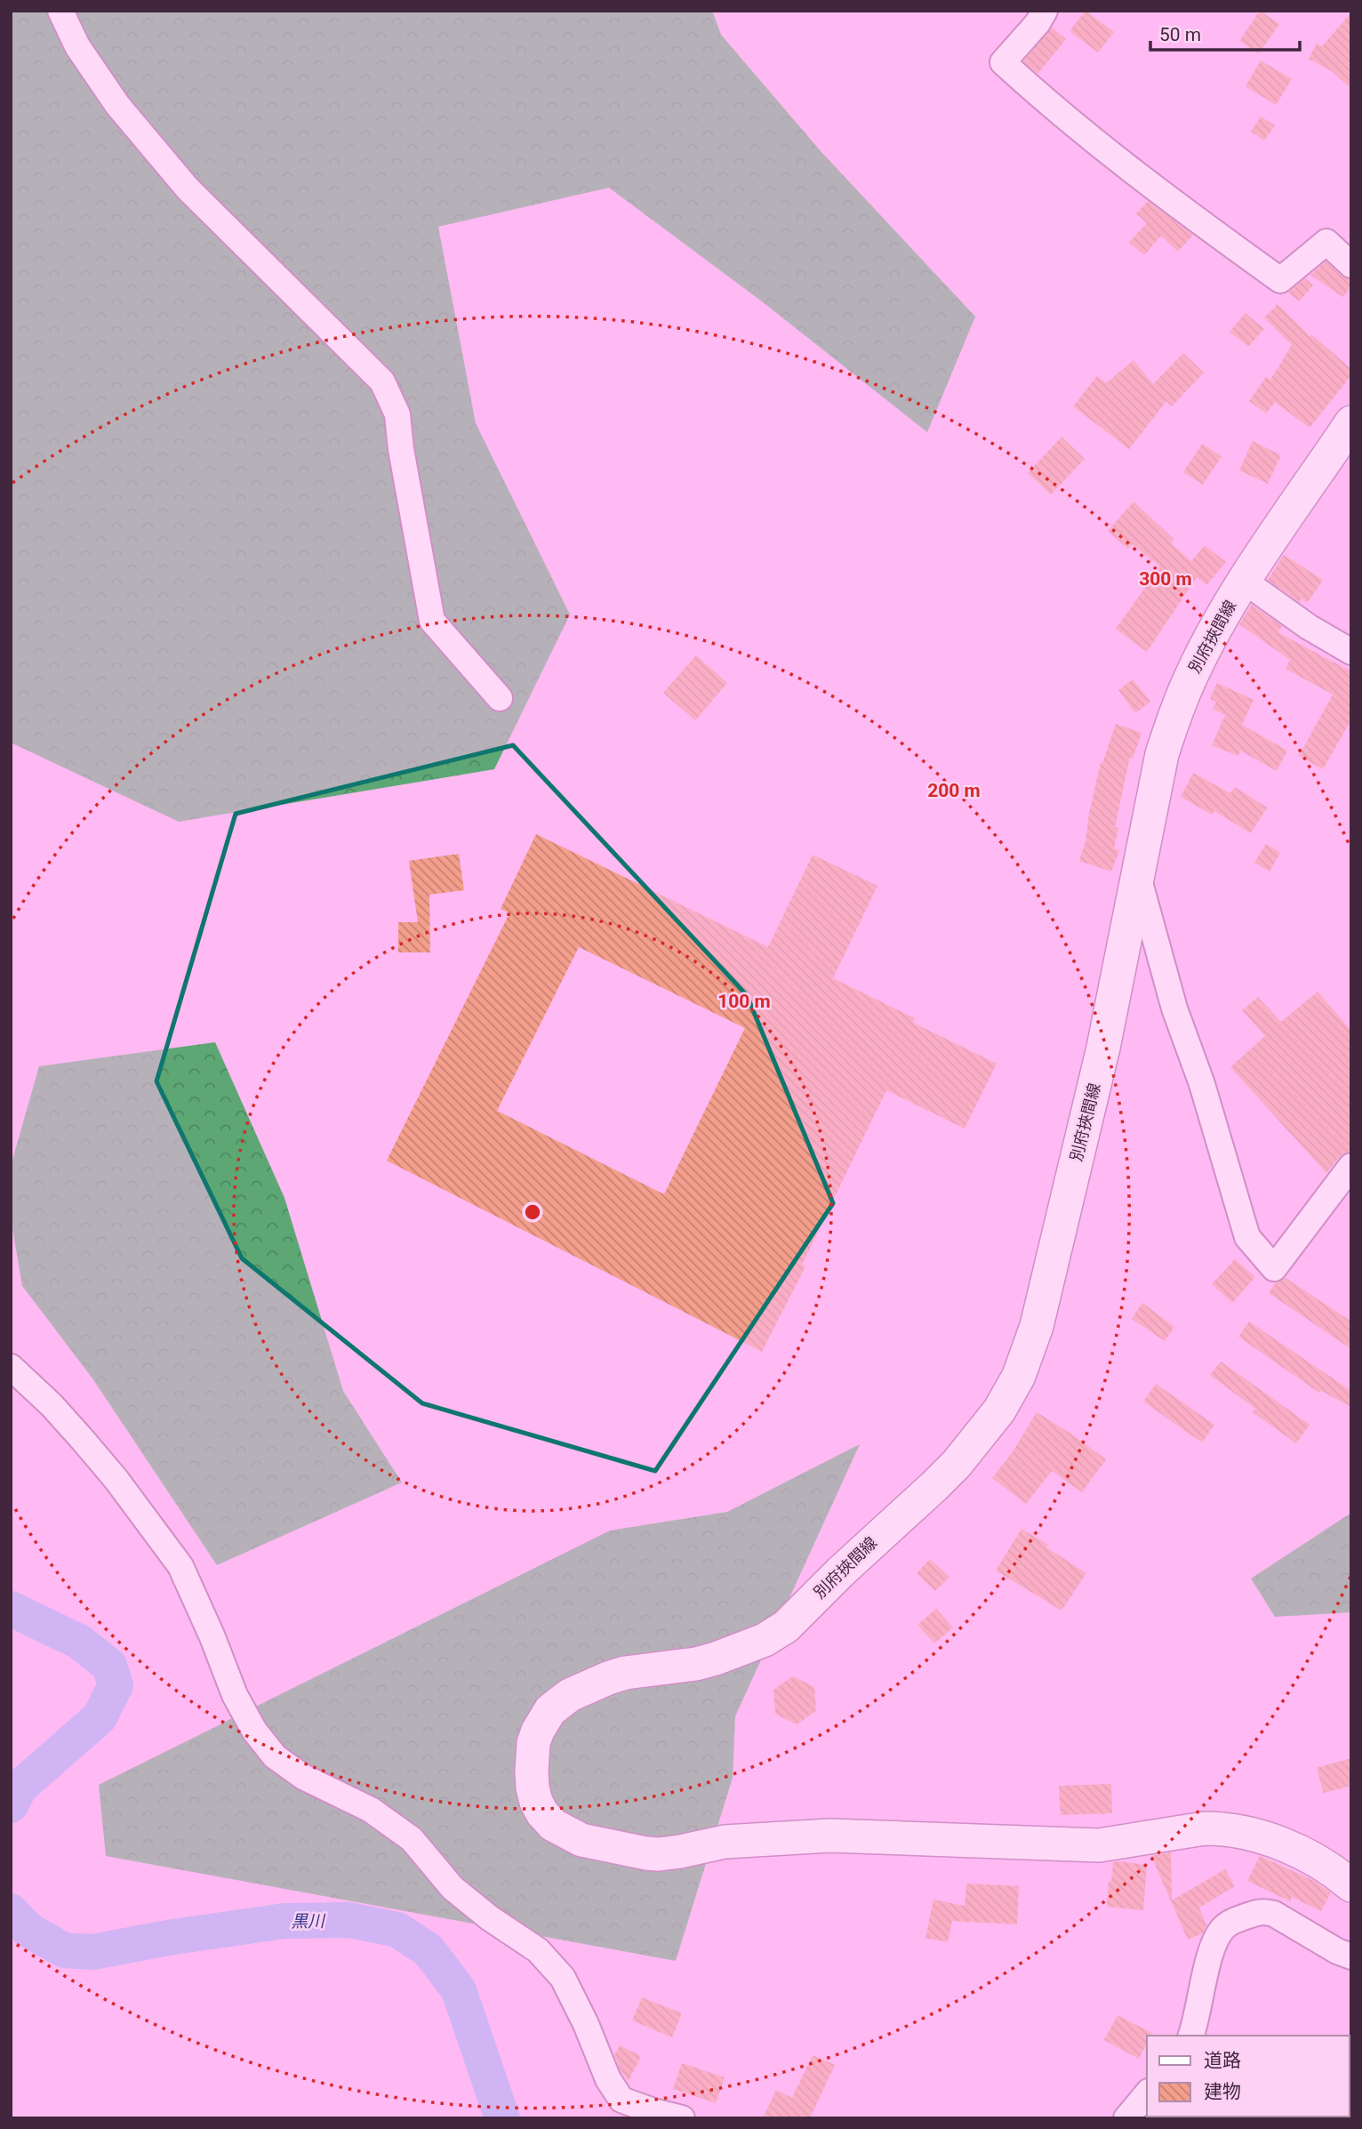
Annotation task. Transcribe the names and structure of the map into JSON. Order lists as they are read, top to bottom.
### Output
{
  "streets": {
    "main road": ["別府挾間線"]
  },
  "water": ["黒川"],
  "legend": ["道路", "建物"],
  "scale_bar": "50 m",
  "rings": ["300 m", "200 m", "100 m"]
}
